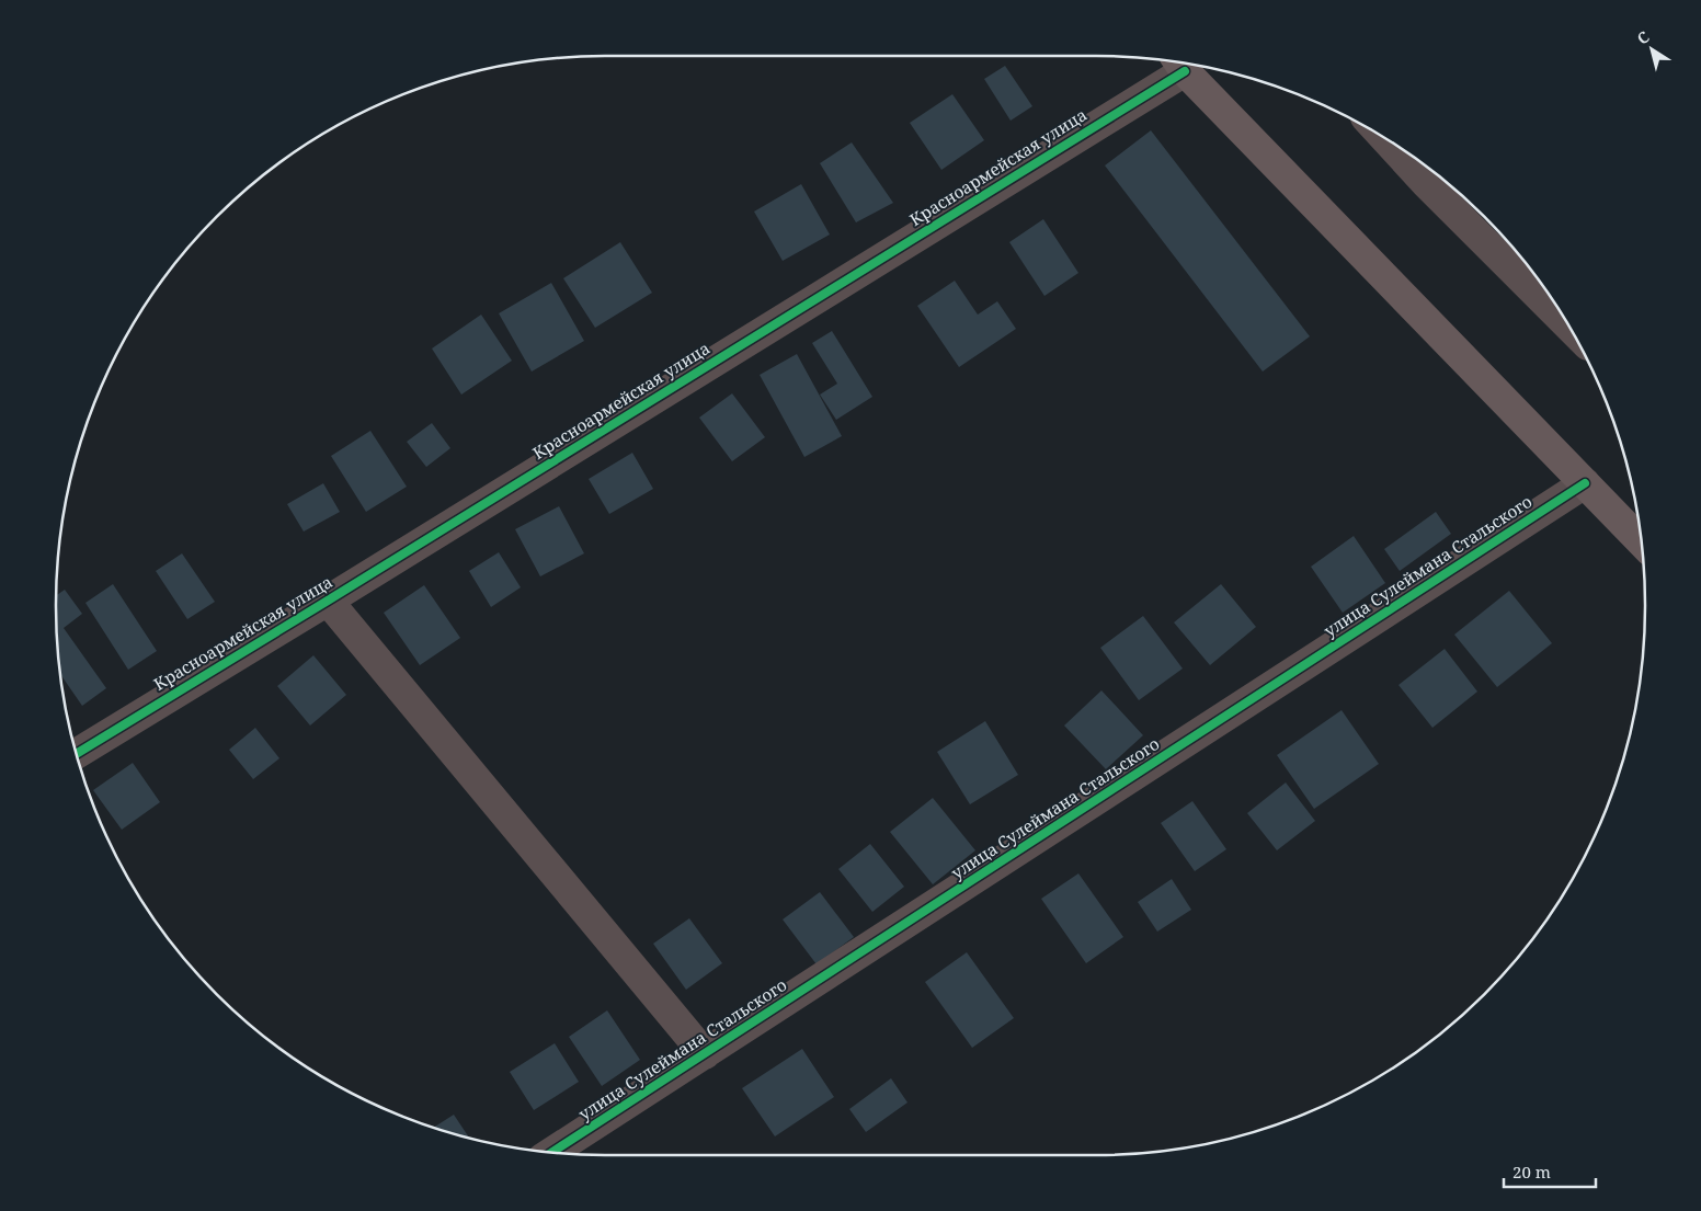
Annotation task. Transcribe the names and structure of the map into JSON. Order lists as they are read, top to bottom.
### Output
{
  "streets": {
    "street": ["Красноармейская улица", "улица Сулеймана Стальского"]
  },
  "scale_bar": "20 m",
  "north": "top left"
}
